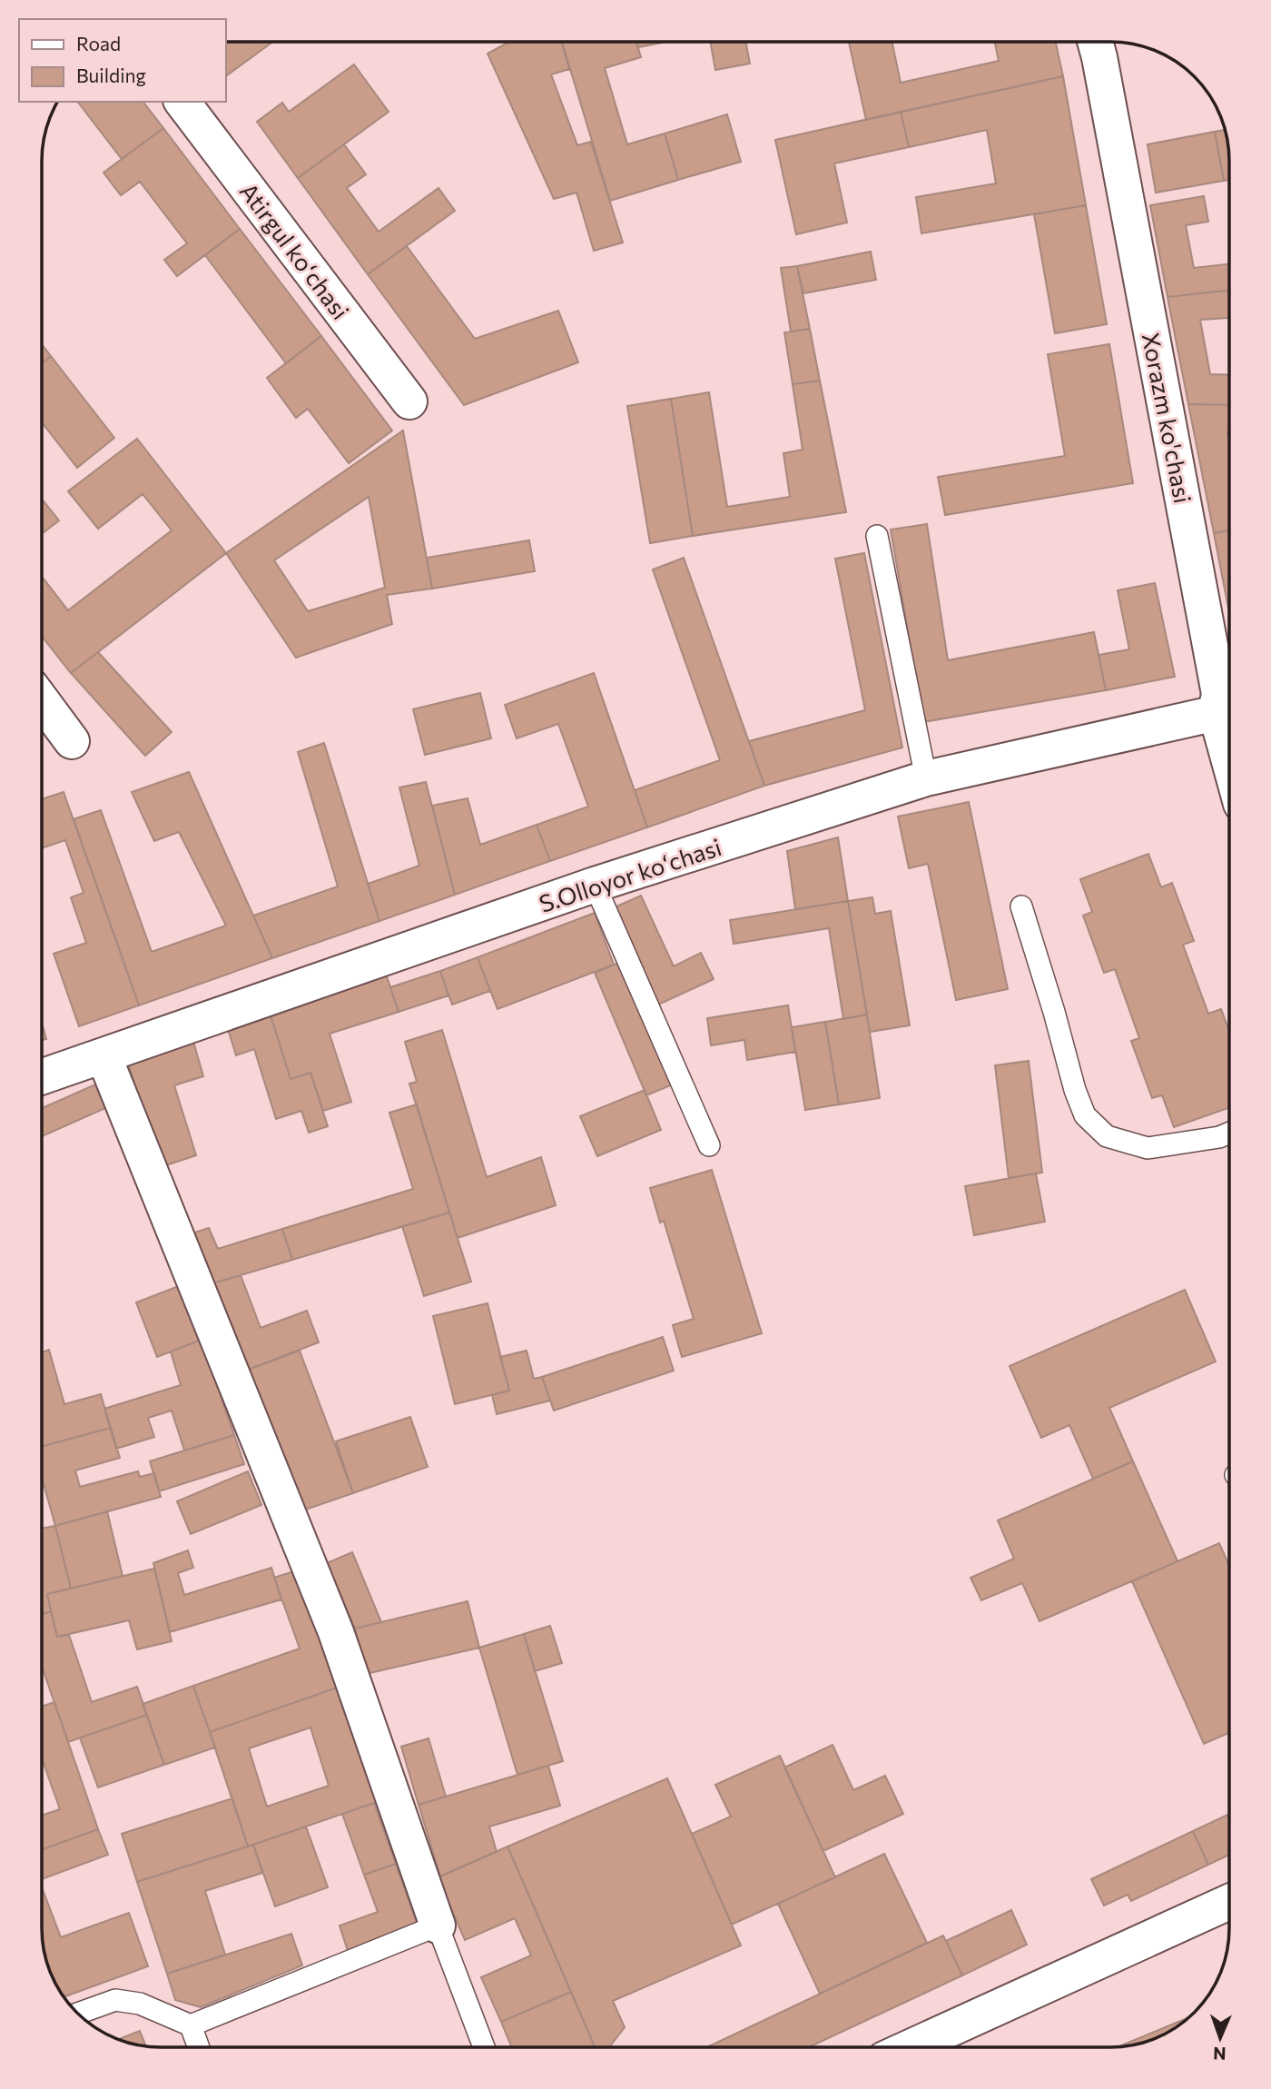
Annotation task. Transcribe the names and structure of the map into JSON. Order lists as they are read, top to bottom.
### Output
{
  "streets": {
    "street": ["Atirgul koʻchasi", "Xorazm ko'chasi", "S.Olloyor koʻchasi"]
  },
  "crossings": [
    ["Xorazm ko'chasi", "S.Olloyor koʻchasi"]
  ],
  "legend": ["Road", "Building"],
  "north": "bottom"
}
